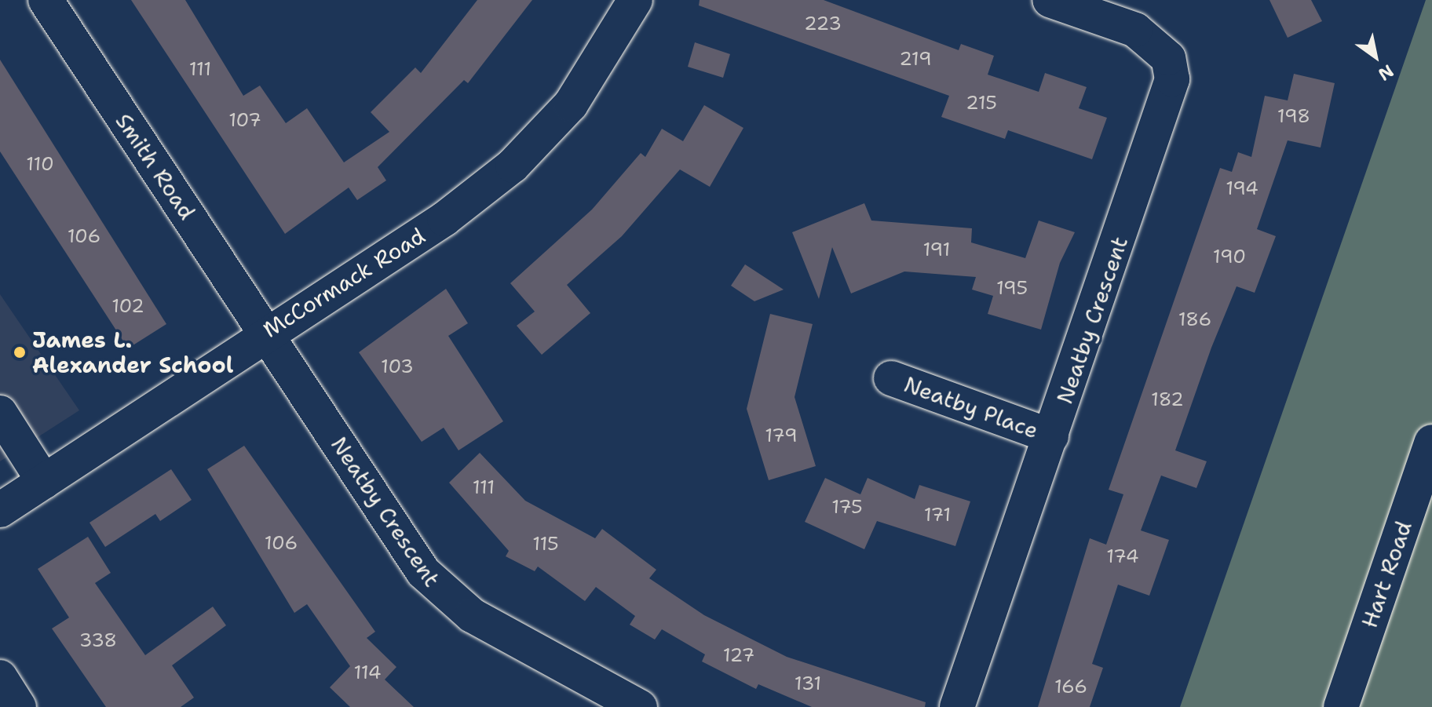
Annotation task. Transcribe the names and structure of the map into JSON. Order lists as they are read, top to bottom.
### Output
{
  "streets": {
    "street": [
      "Smith Road",
      "McCormack Road",
      "Neatby Crescent",
      "Neatby Place",
      "Hart Road"
    ]
  },
  "crossings": [
    ["Smith Road", "McCormack Road"],
    ["Smith Road", "Neatby Crescent"],
    ["McCormack Road", "Neatby Crescent"],
    ["Neatby Crescent", "Neatby Place"]
  ],
  "places": ["James L. Alexander School"],
  "house_numbers": [
    "223",
    "219",
    "111",
    "215",
    "198",
    "107",
    "110",
    "194",
    "106",
    "191",
    "190",
    "195",
    "102",
    "186",
    "103",
    "182",
    "179",
    "111",
    "175",
    "171",
    "106",
    "115",
    "174",
    "338",
    "127",
    "114",
    "131",
    "166"
  ],
  "north": "bottom right"
}
